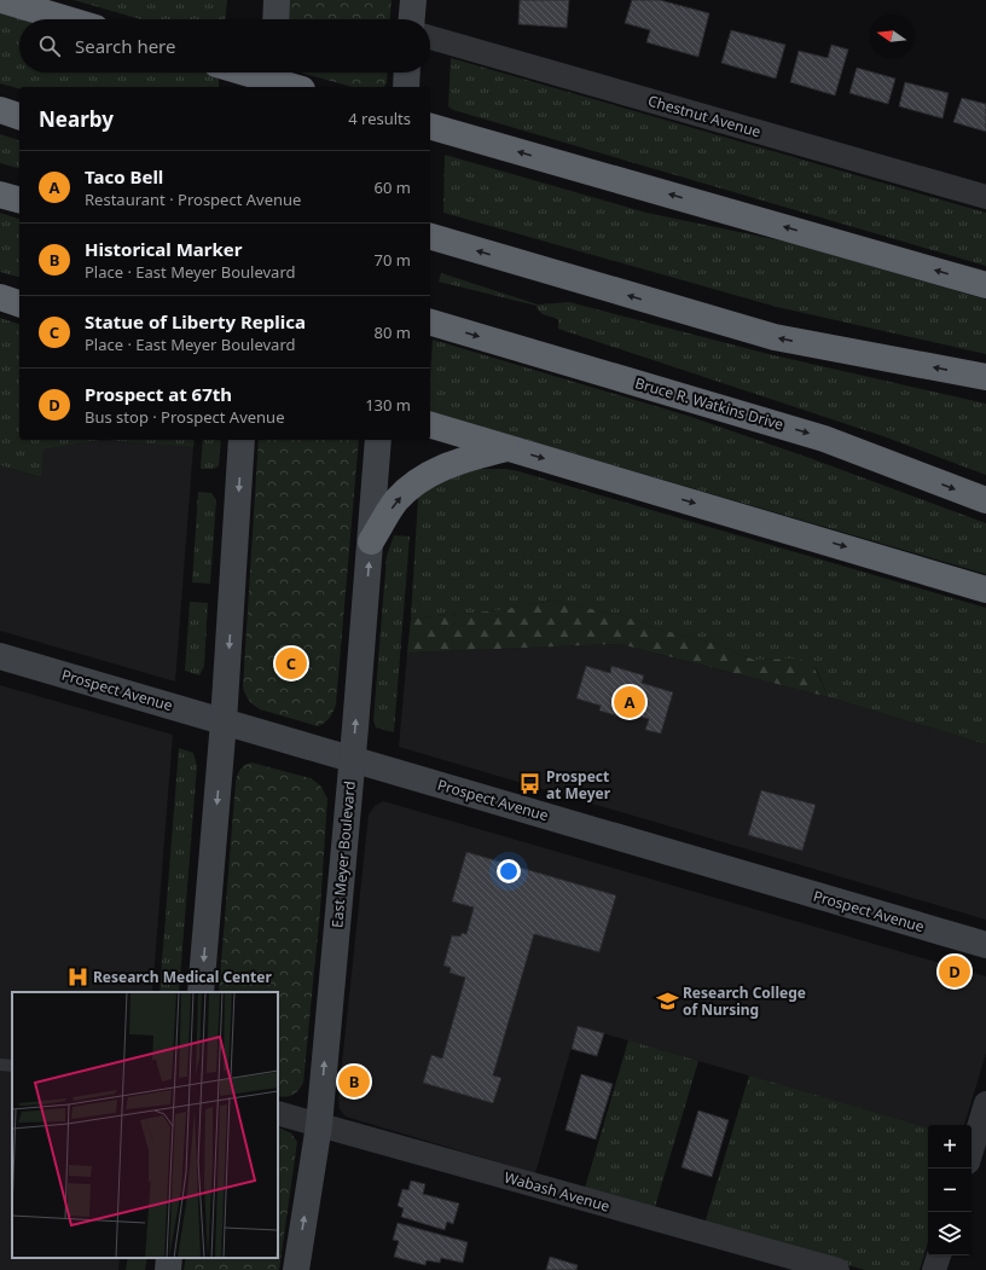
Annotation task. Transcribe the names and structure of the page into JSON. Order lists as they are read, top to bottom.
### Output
{
  "streets": {
    "highway": ["Bruce R. Watkins Drive"],
    "main road": ["Prospect Avenue", "East Meyer Boulevard"],
    "street": ["Chestnut Avenue", "Wabash Avenue"]
  },
  "crossings": [
    ["Prospect Avenue", "East Meyer Boulevard"],
    ["East Meyer Boulevard", "Wabash Avenue"]
  ],
  "places": {
    "bus stop": ["Prospect at Meyer"],
    "hospital": ["Research Medical Center"],
    "school or university": ["Research College of Nursing"]
  },
  "north": "left",
  "page": {
    "search": "Search here",
    "heading": ["Nearby", "4 results"],
    "list": [
      {
        "mark": "A",
        "name": "Taco Bell",
        "note": "Restaurant · Prospect Avenue",
        "value": "60 m"
      },
      {
        "mark": "B",
        "name": "Historical Marker",
        "note": "Place · East Meyer Boulevard",
        "value": "70 m"
      },
      {
        "mark": "C",
        "name": "Statue of Liberty Replica",
        "note": "Place · East Meyer Boulevard",
        "value": "80 m"
      },
      {
        "mark": "D",
        "name": "Prospect at 67th",
        "note": "Bus stop · Prospect Avenue",
        "value": "130 m"
      }
    ],
    "pins": [
      "C",
      "A",
      "D",
      "B"
    ],
    "map_buttons": ["+", "−"]
  }
}
